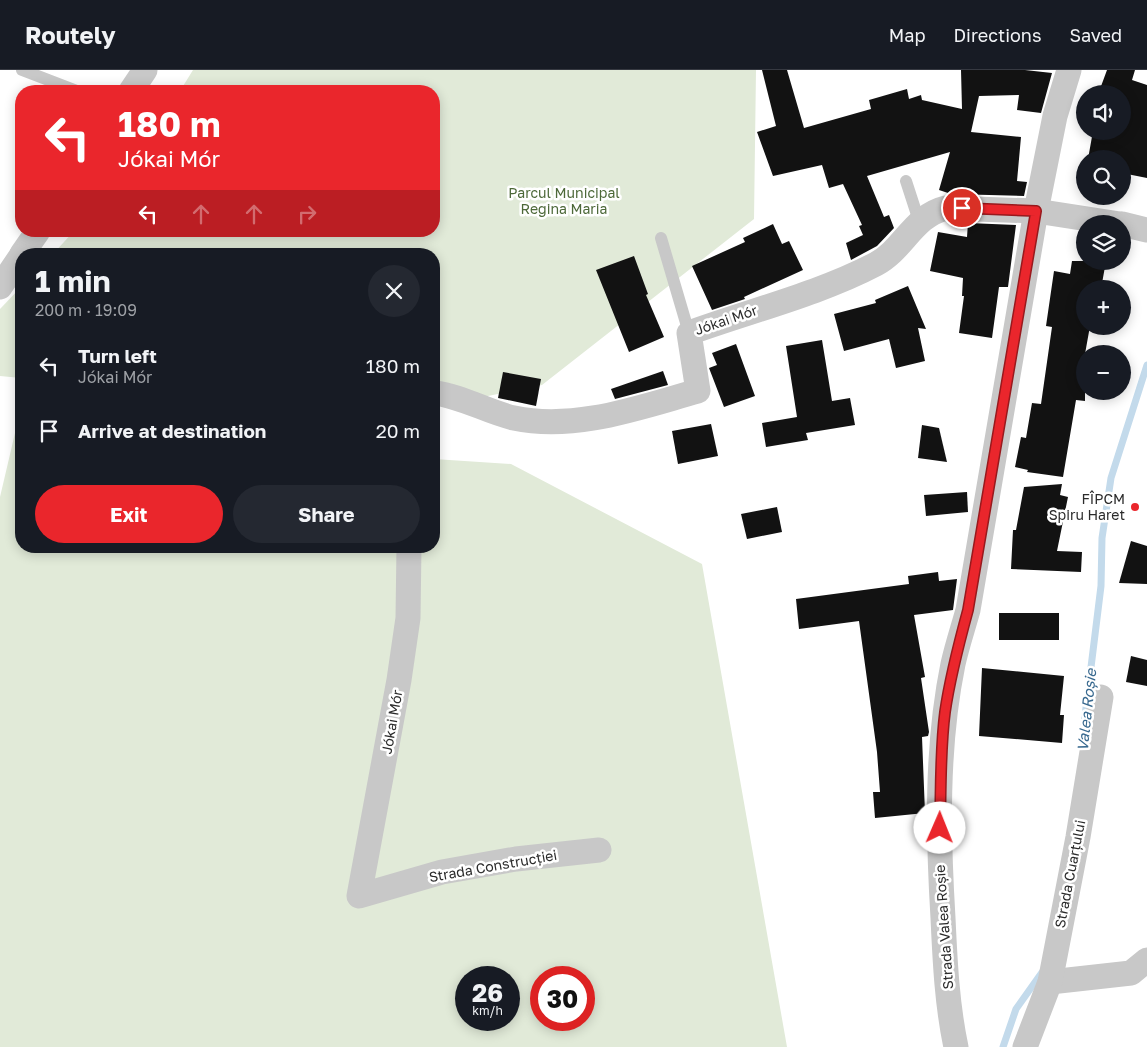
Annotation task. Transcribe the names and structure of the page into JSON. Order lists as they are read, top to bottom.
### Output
{
  "streets": {
    "street": [
      "Jókai Mór",
      "Strada Construcției",
      "Strada Cuarțului",
      "Strada Valea Roșie"
    ]
  },
  "crossings": [
    ["Jókai Mór", "Strada Construcției"],
    ["Jókai Mór", "Strada Valea Roșie"]
  ],
  "water": ["Valea Roșie"],
  "parks": ["Parcul Municipal Regina Maria"],
  "places": ["FÎPCM Spiru Haret"],
  "page": {
    "header": "Routely",
    "nav": ["Map", "Directions", "Saved"],
    "map_buttons": ["+", "−"],
    "turn": ["180 m", "Jókai Mór"],
    "heading": ["1 min", "200 m · 19:09"],
    "list": [
      {
        "name": "Turn left",
        "note": "Jókai Mór",
        "value": "180 m"
      },
      {
        "name": "Arrive at destination",
        "value": "20 m"
      }
    ],
    "buttons": ["Exit", "Share"],
    "speed": "26 km/h",
    "limit": "30"
  }
}
